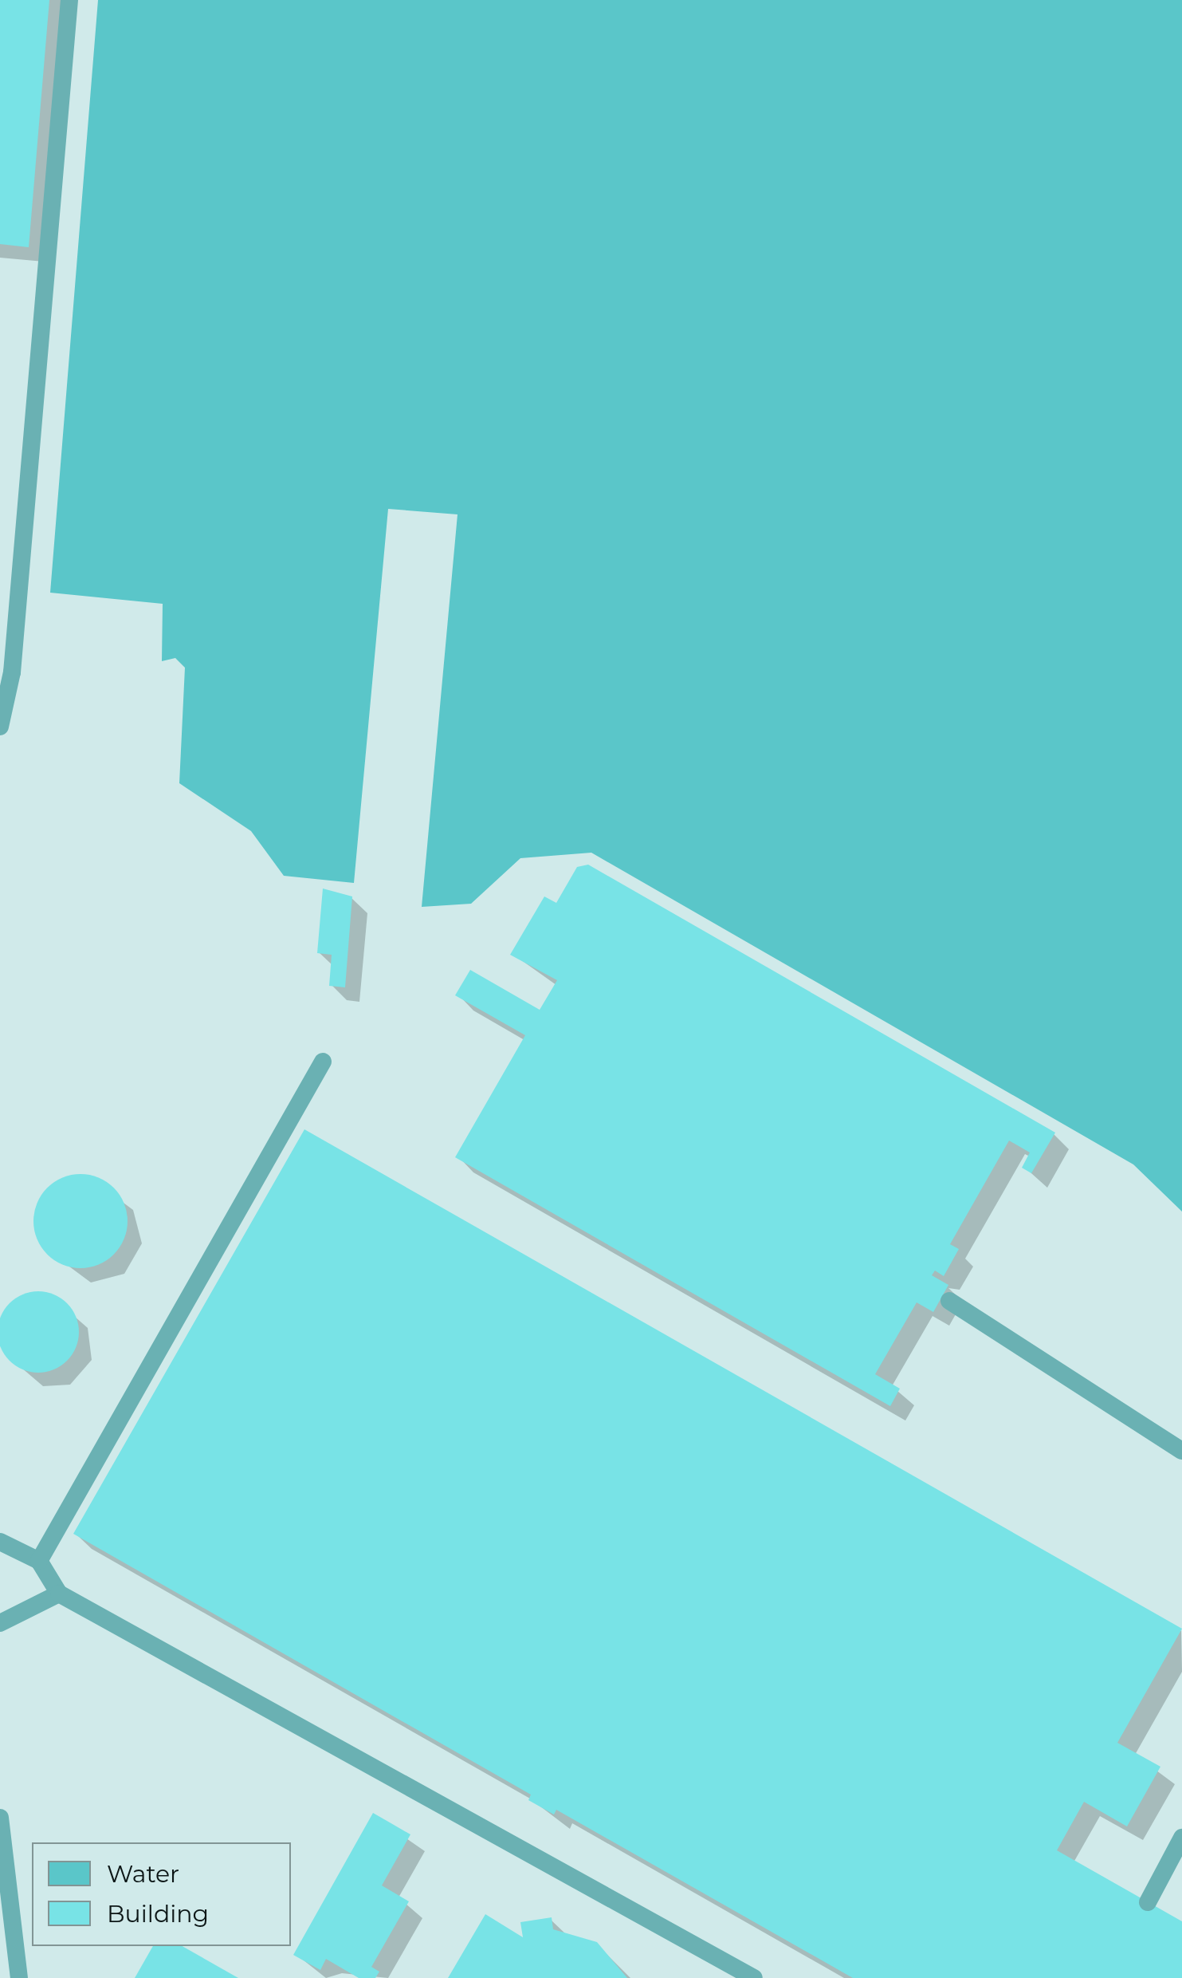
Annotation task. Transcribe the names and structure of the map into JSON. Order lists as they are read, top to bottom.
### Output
{
  "legend": ["Water", "Building"]
}
